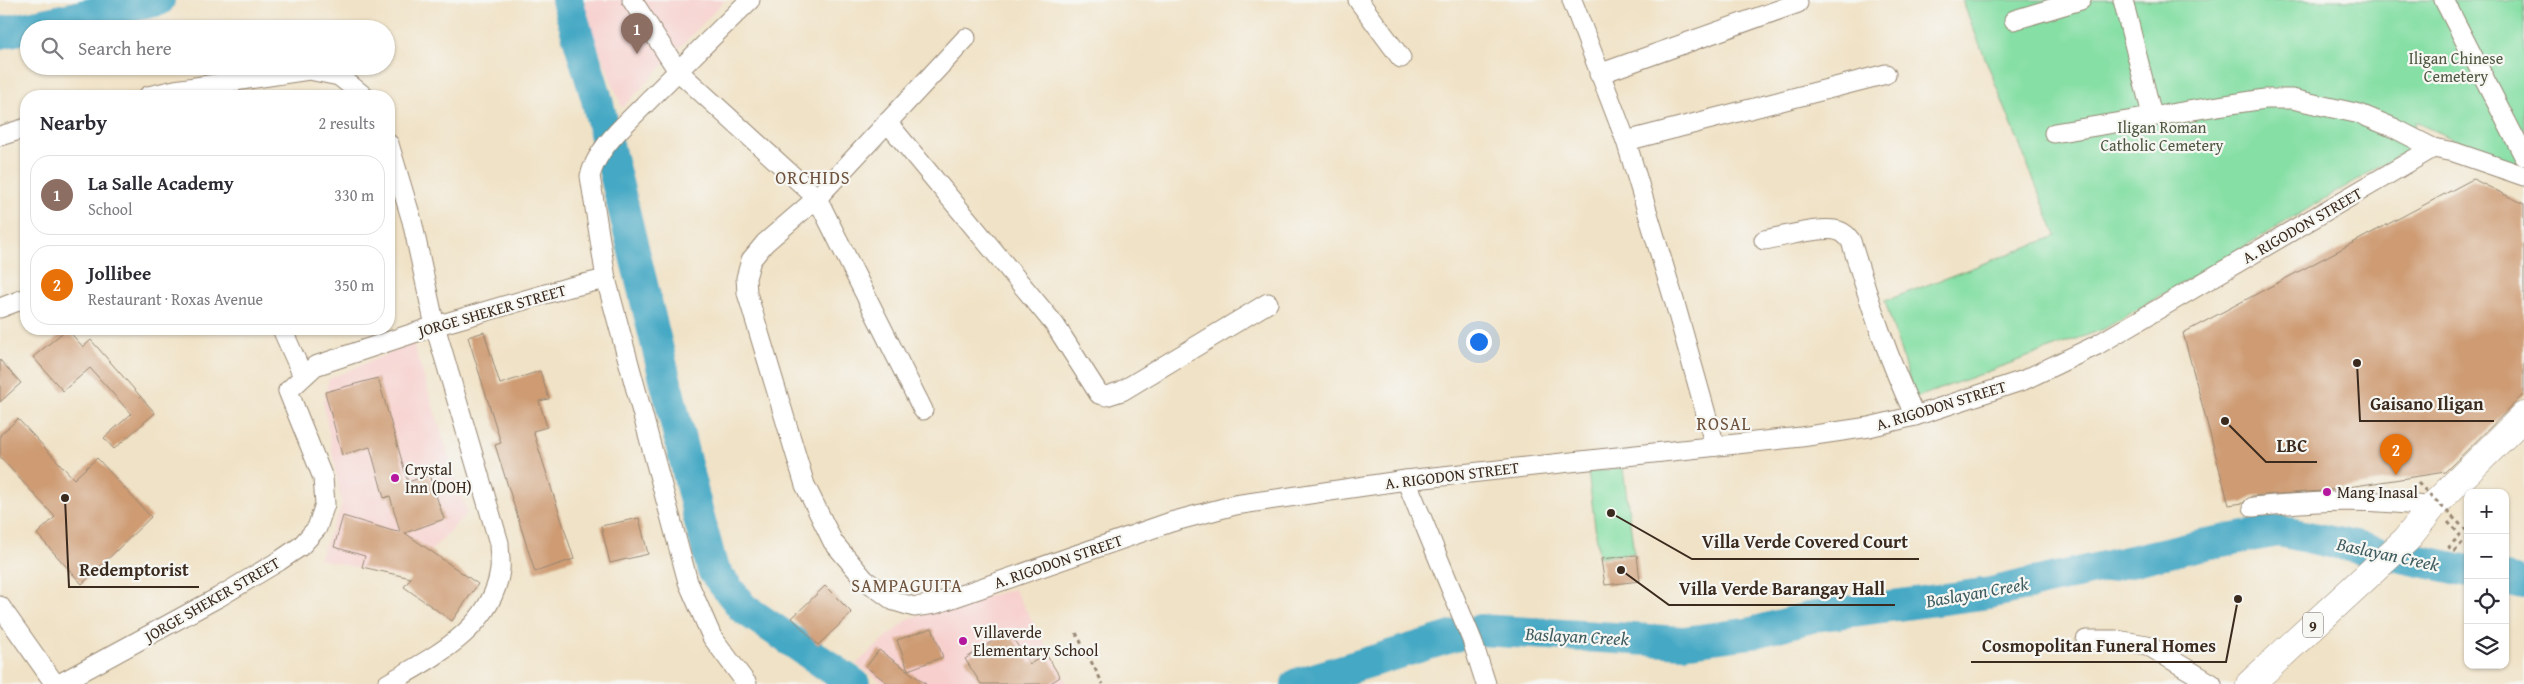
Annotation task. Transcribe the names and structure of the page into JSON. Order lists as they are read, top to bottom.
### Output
{
  "streets": {
    "highway": ["9"],
    "street": ["A. RIGODON STREET", "JORGE SHEKER STREET"]
  },
  "districts": ["ORCHIDS", "ROSAL", "SAMPAGUITA"],
  "water": ["Baslayan Creek"],
  "parks": ["Iligan Chinese Cemetery", "Iligan Roman Catholic Cemetery"],
  "places": [
    "Gaisano Iligan",
    "LBC",
    "Crystal Inn (DOH)",
    "Mang Inasal",
    "Redemptorist",
    "Villa Verde Covered Court",
    "Villa Verde Barangay Hall",
    "Cosmopolitan Funeral Homes",
    "Villaverde Elementary School"
  ],
  "page": {
    "pins": ["1", "2"],
    "search": "Search here",
    "heading": ["Nearby", "2 results"],
    "list": [
      {
        "mark": "1",
        "name": "La Salle Academy",
        "note": "School",
        "value": "330 m"
      },
      {
        "mark": "2",
        "name": "Jollibee",
        "note": "Restaurant · Roxas Avenue",
        "value": "350 m"
      }
    ],
    "map_buttons": ["+", "−"]
  }
}
